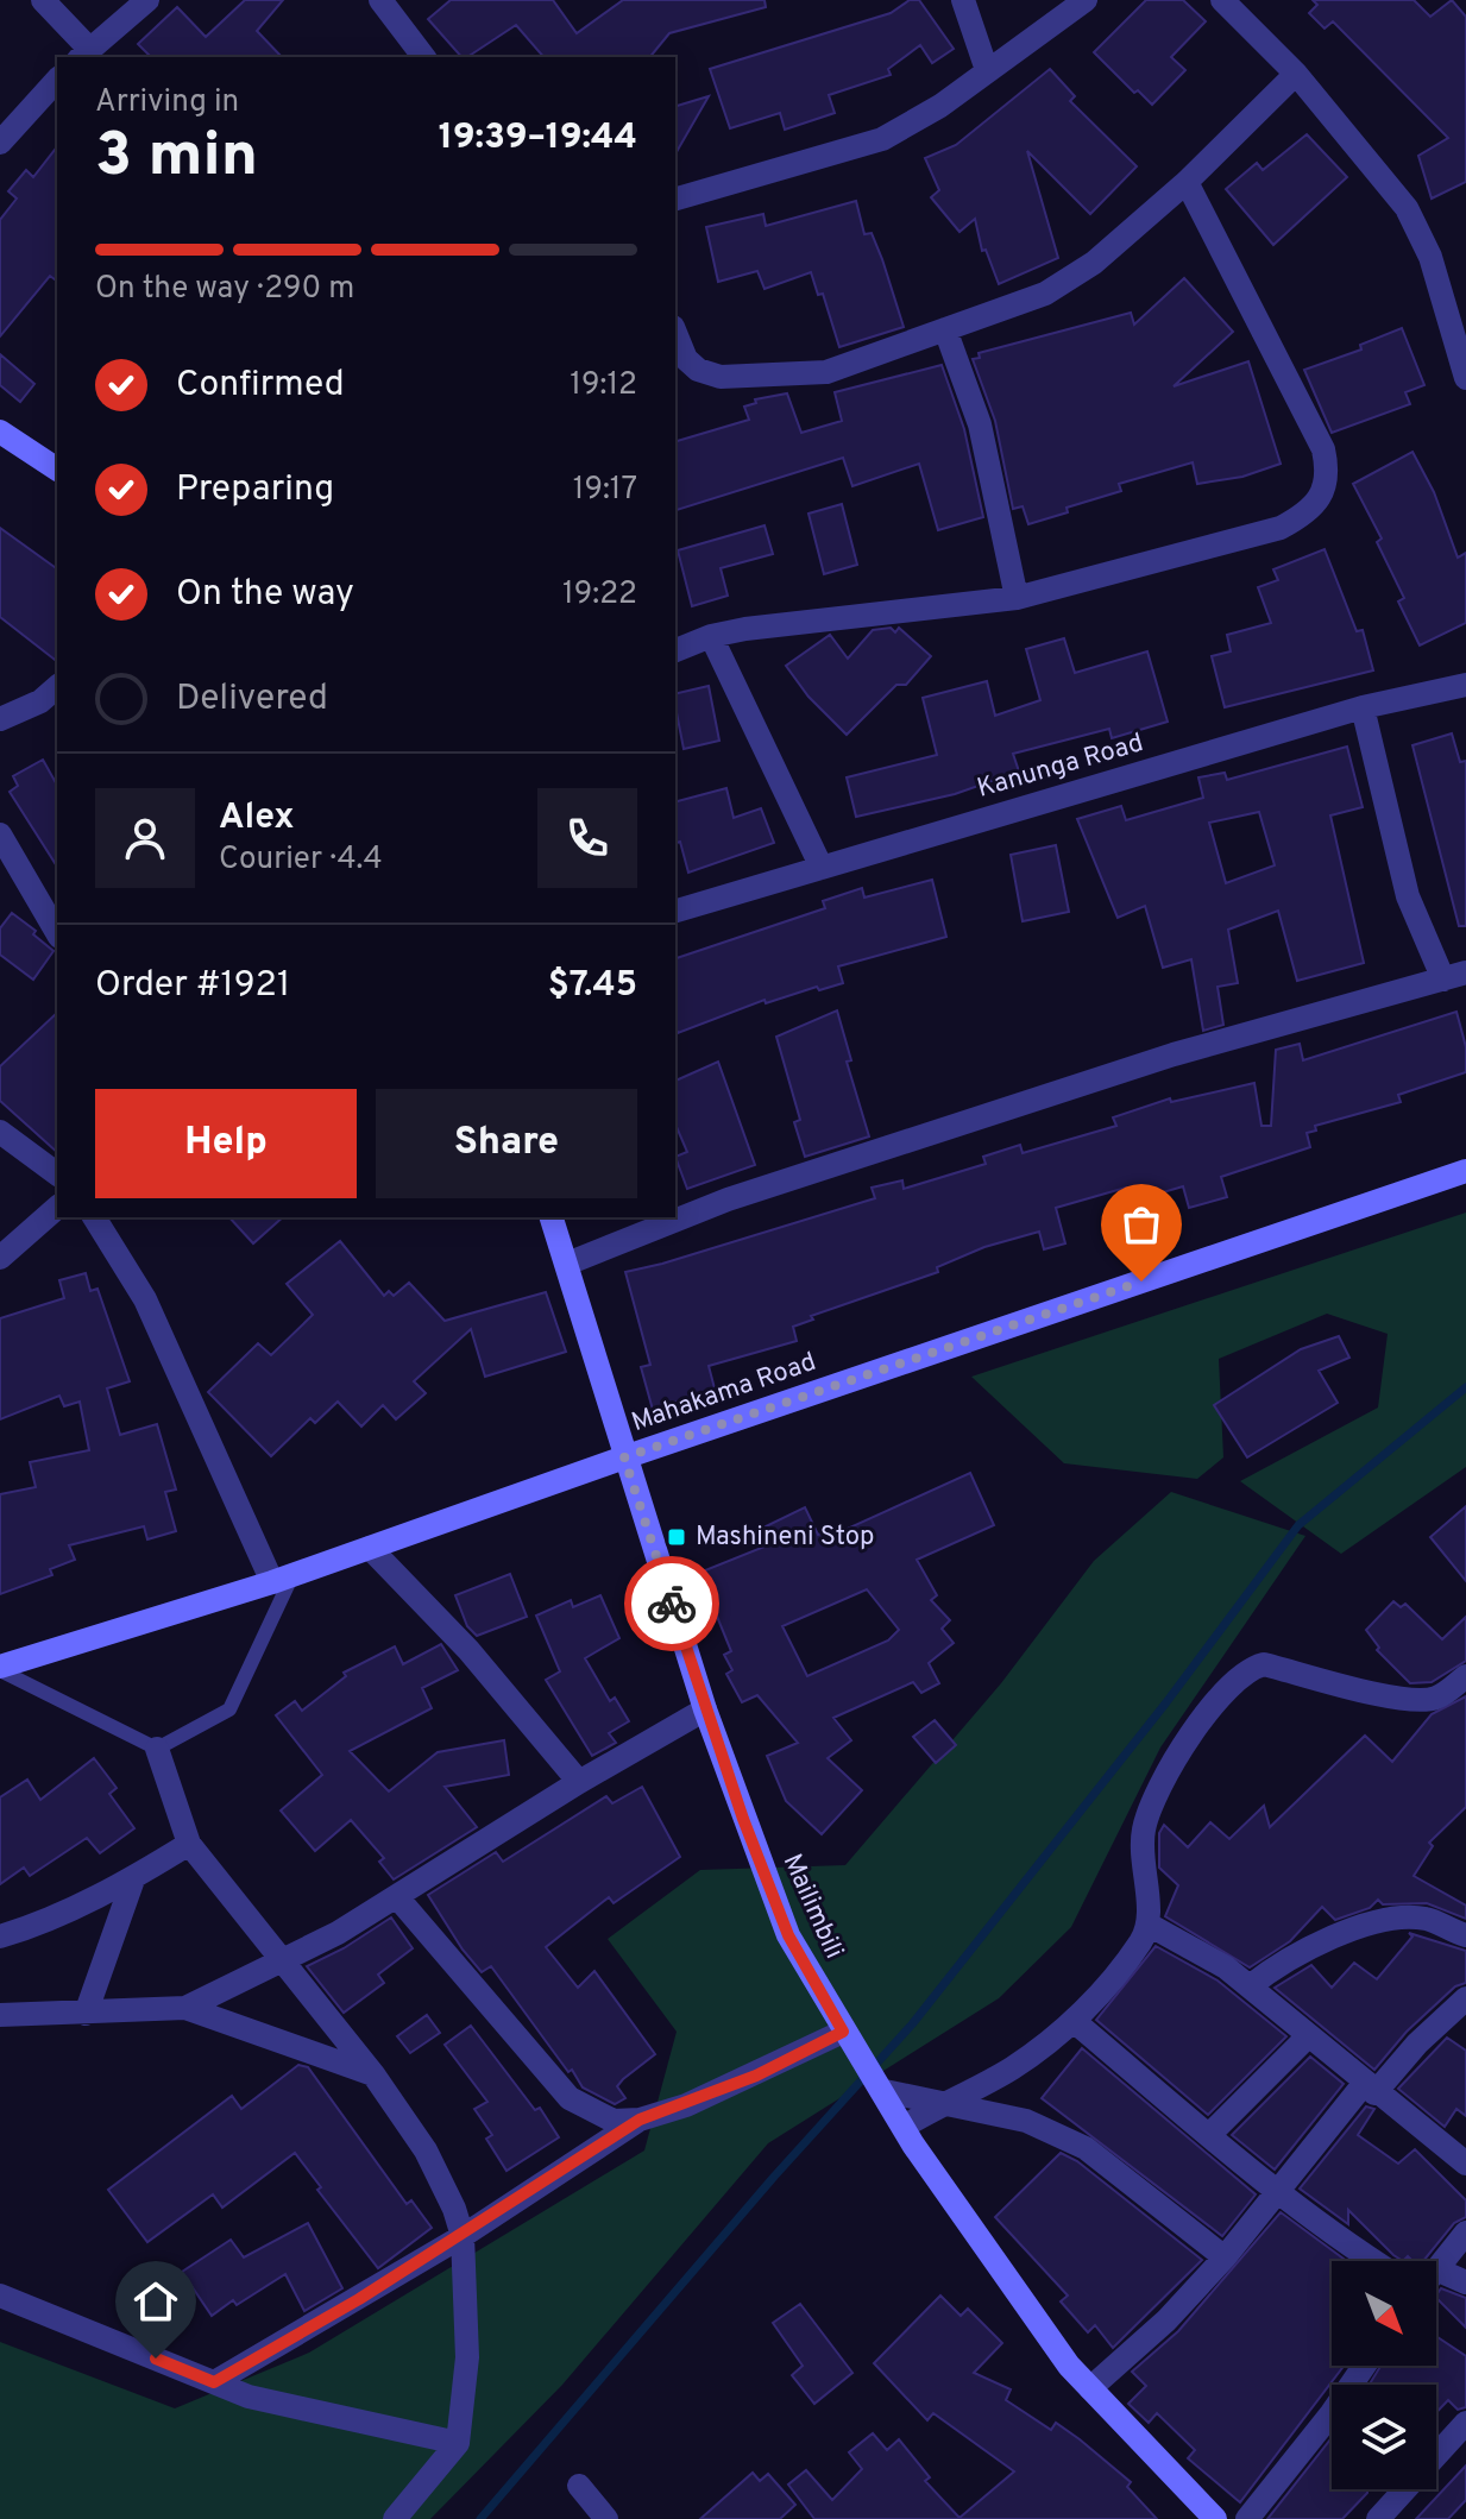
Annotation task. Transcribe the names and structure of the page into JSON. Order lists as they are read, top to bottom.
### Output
{
  "streets": {
    "street": ["Kanunga Road", "Mahakama Road", "Mailimbili"]
  },
  "crossings": [
    ["Mahakama Road", "Mailimbili"]
  ],
  "places": {
    "transit": ["Mashineni Stop"]
  },
  "north": "bottom right",
  "page": {
    "heading": ["3 min", "Arriving in", "19:39–19:44"],
    "panel": [
      "Alex",
      "Courier · 4.4",
      "Order #1921",
      "$7.45"
    ],
    "bar": "On the way · 290 m",
    "list": [
      ["Confirmed", "19:12"],
      ["Preparing", "19:17"],
      ["On the way", "19:22"],
      "Delivered"
    ],
    "buttons": ["Help", "Share"]
  }
}
